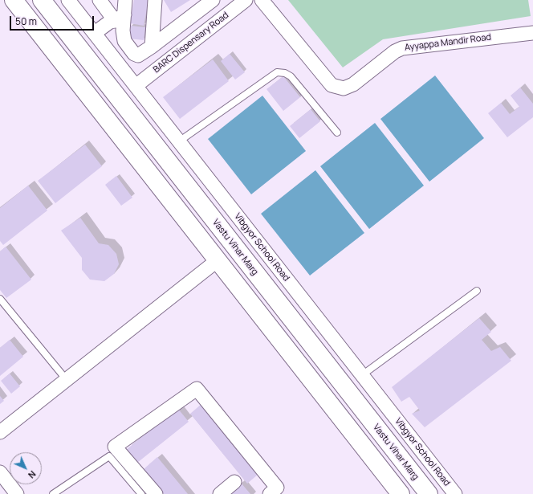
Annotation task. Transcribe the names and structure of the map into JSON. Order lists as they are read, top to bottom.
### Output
{
  "streets": {
    "main road": ["Vastu Vihar Marg"],
    "street": ["BARC Dispensary Road", "Ayyappa Mandir Road", "Vibgyor School Road"]
  },
  "crossings": [
    ["BARC Dispensary Road", "Vibgyor School Road"]
  ],
  "scale_bar": "50 m",
  "north": "bottom right"
}
